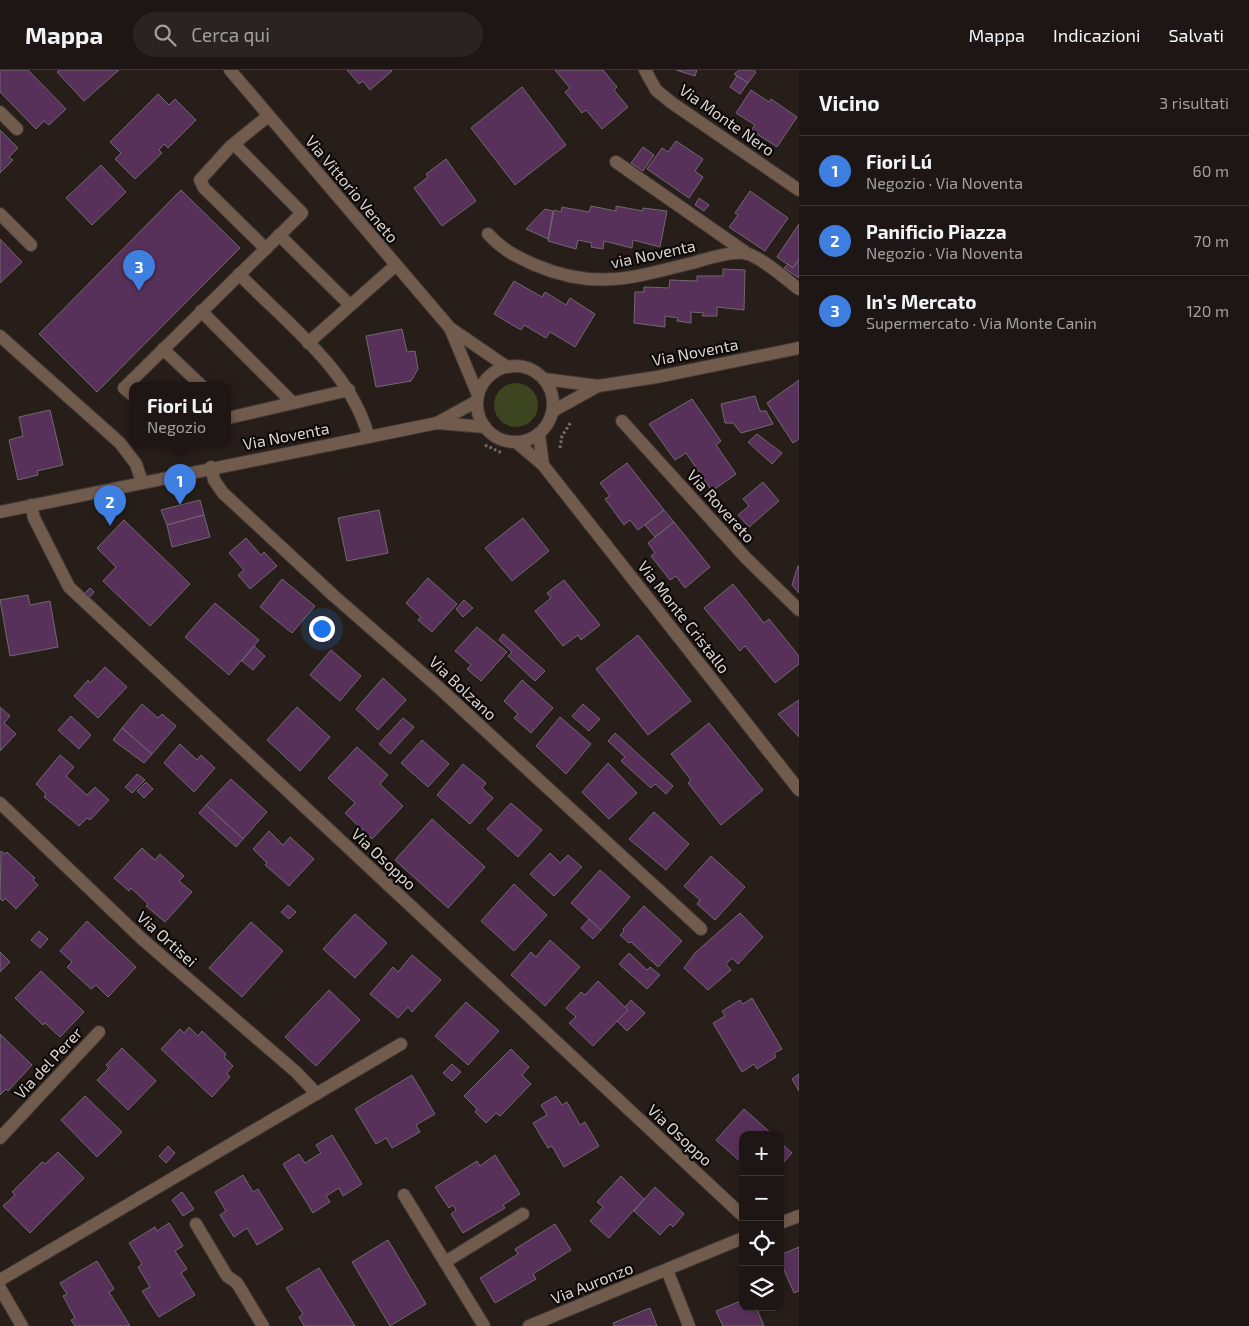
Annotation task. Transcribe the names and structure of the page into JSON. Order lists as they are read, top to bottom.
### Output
{
  "streets": {
    "street": [
      "Via Monte Nero",
      "Via Vittorio Veneto",
      "via Noventa",
      "Via Noventa",
      "Via Rovereto",
      "Via Monte Cristallo",
      "Via Bolzano",
      "Via Osoppo",
      "Via Ortisei",
      "Via del Perer",
      "Via Auronzo"
    ]
  },
  "crossings": [
    ["Via Vittorio Veneto", "Via Noventa"],
    ["Via Vittorio Veneto", "Via Monte Cristallo"],
    ["Via Noventa", "Via Monte Cristallo"],
    ["Via Noventa", "Via Bolzano"],
    ["Via Noventa", "Via Osoppo"]
  ],
  "page": {
    "header": "Mappa",
    "search": "Cerca qui",
    "nav": ["Mappa", "Indicazioni", "Salvati"],
    "heading": ["Vicino", "3 risultati"],
    "list": [
      {
        "mark": "1",
        "name": "Fiori Lú",
        "note": "Negozio · Via Noventa",
        "value": "60 m"
      },
      {
        "mark": "2",
        "name": "Panificio Piazza",
        "note": "Negozio · Via Noventa",
        "value": "70 m"
      },
      {
        "mark": "3",
        "name": "In's Mercato",
        "note": "Supermercato · Via Monte Canin",
        "value": "120 m"
      }
    ],
    "pins": ["3", "1", "2"],
    "popup": ["Fiori Lú", "Negozio"],
    "map_buttons": ["+", "−"]
  }
}
